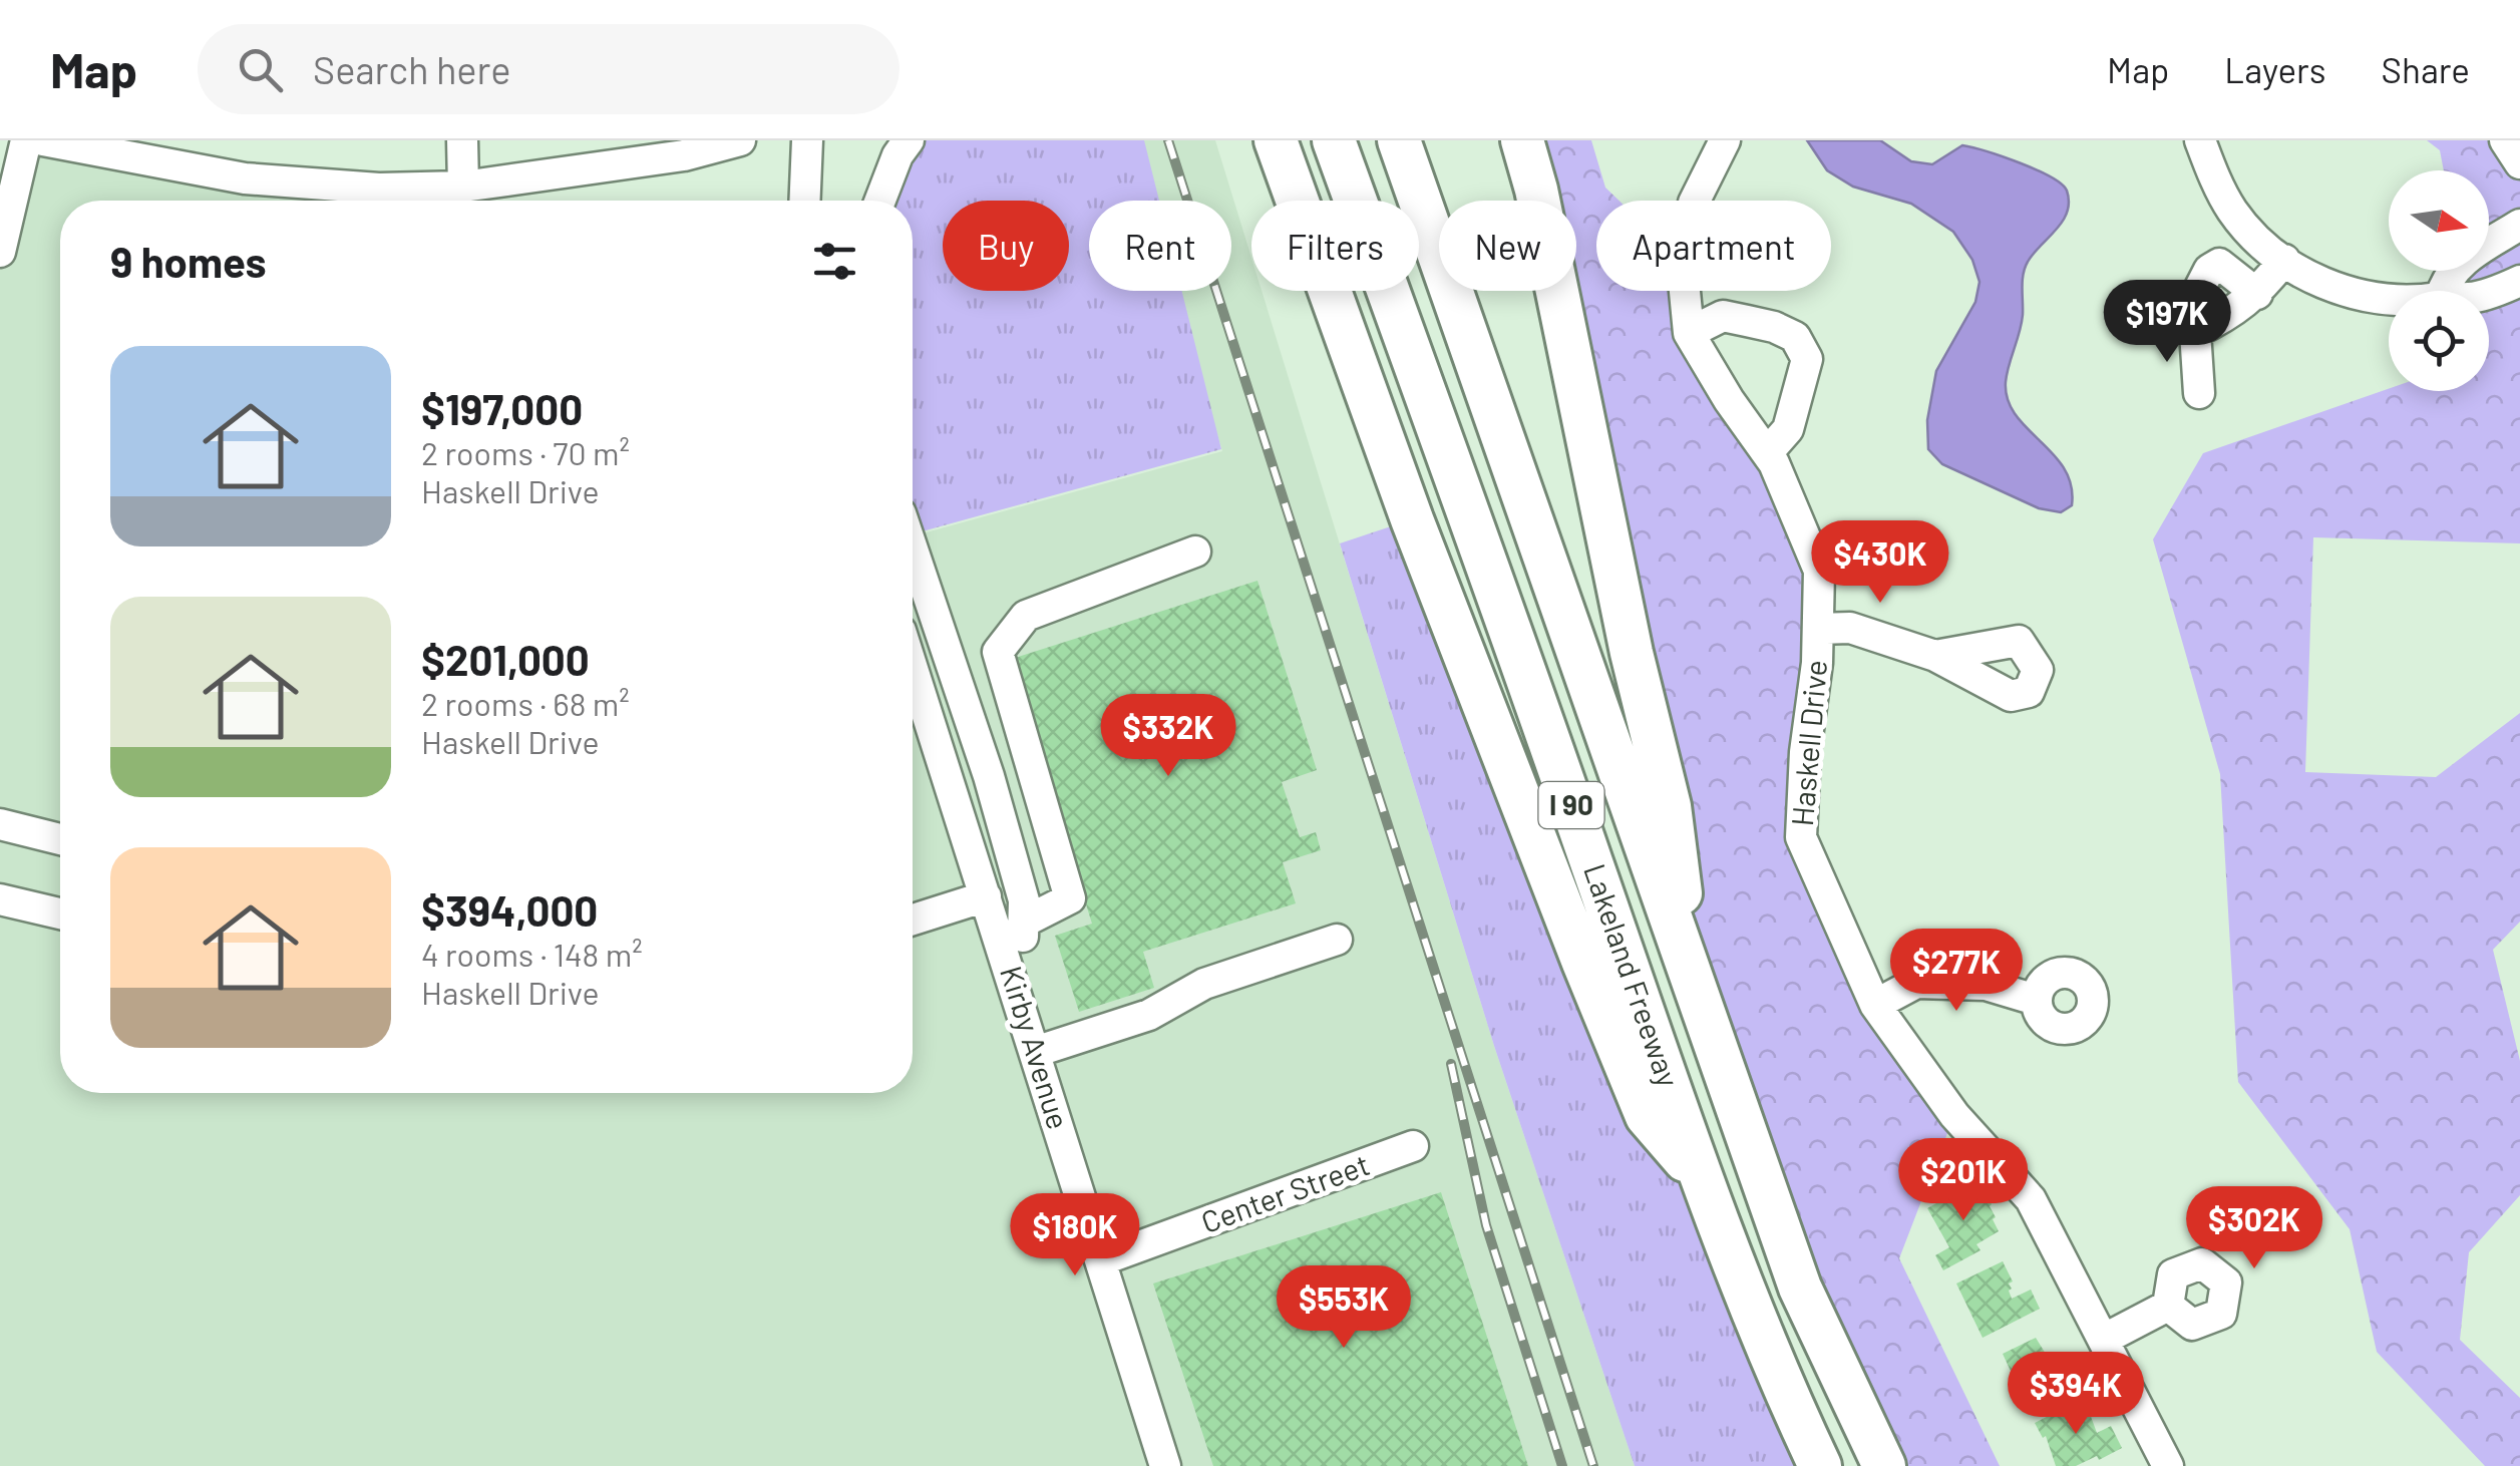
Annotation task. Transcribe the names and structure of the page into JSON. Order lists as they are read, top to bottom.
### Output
{
  "streets": {
    "highway": ["I 90", "Lakeland Freeway"],
    "street": ["Haskell Drive", "Kirby Avenue", "Center Street"]
  },
  "crossings": [
    ["Kirby Avenue", "Center Street"]
  ],
  "north": "right",
  "page": {
    "header": "Map",
    "search": "Search here",
    "nav": ["Map", "Layers", "Share"],
    "chip": [
      "Buy",
      "Rent",
      "Filters",
      "New",
      "Apartment"
    ],
    "heading": "9 homes",
    "price": [
      "$197K",
      "$430K",
      "$332K",
      "$277K",
      "$201K",
      "$302K",
      "$180K",
      "$553K",
      "$394K"
    ],
    "list": [
      {
        "name": "$197,000",
        "note": "2 rooms · 70 m² · Haskell Drive"
      },
      {
        "name": "$201,000",
        "note": "2 rooms · 68 m² · Haskell Drive"
      },
      {
        "name": "$394,000",
        "note": "4 rooms · 148 m² · Haskell Drive"
      }
    ]
  }
}
